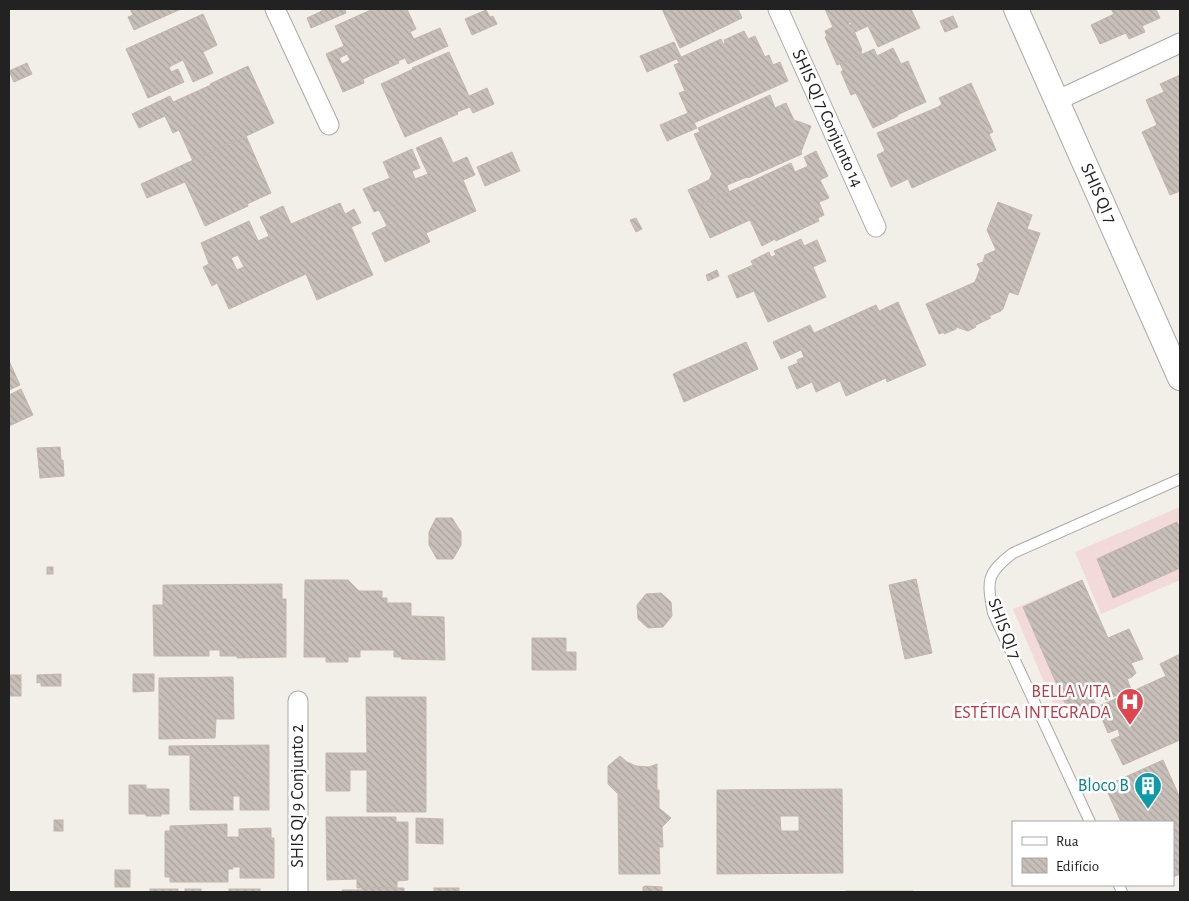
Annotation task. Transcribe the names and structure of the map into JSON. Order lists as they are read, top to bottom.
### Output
{
  "streets": {
    "street": ["SHIS QI 7 Conjunto 14", "SHIS QI 7", "SHIS QI 9 Conjunto 2"]
  },
  "places": {
    "hospital": ["BELLA VITA ESTÉTICA INTEGRADA"],
    "building": ["Bloco B"]
  },
  "legend": ["Rua", "Edifício"]
}
